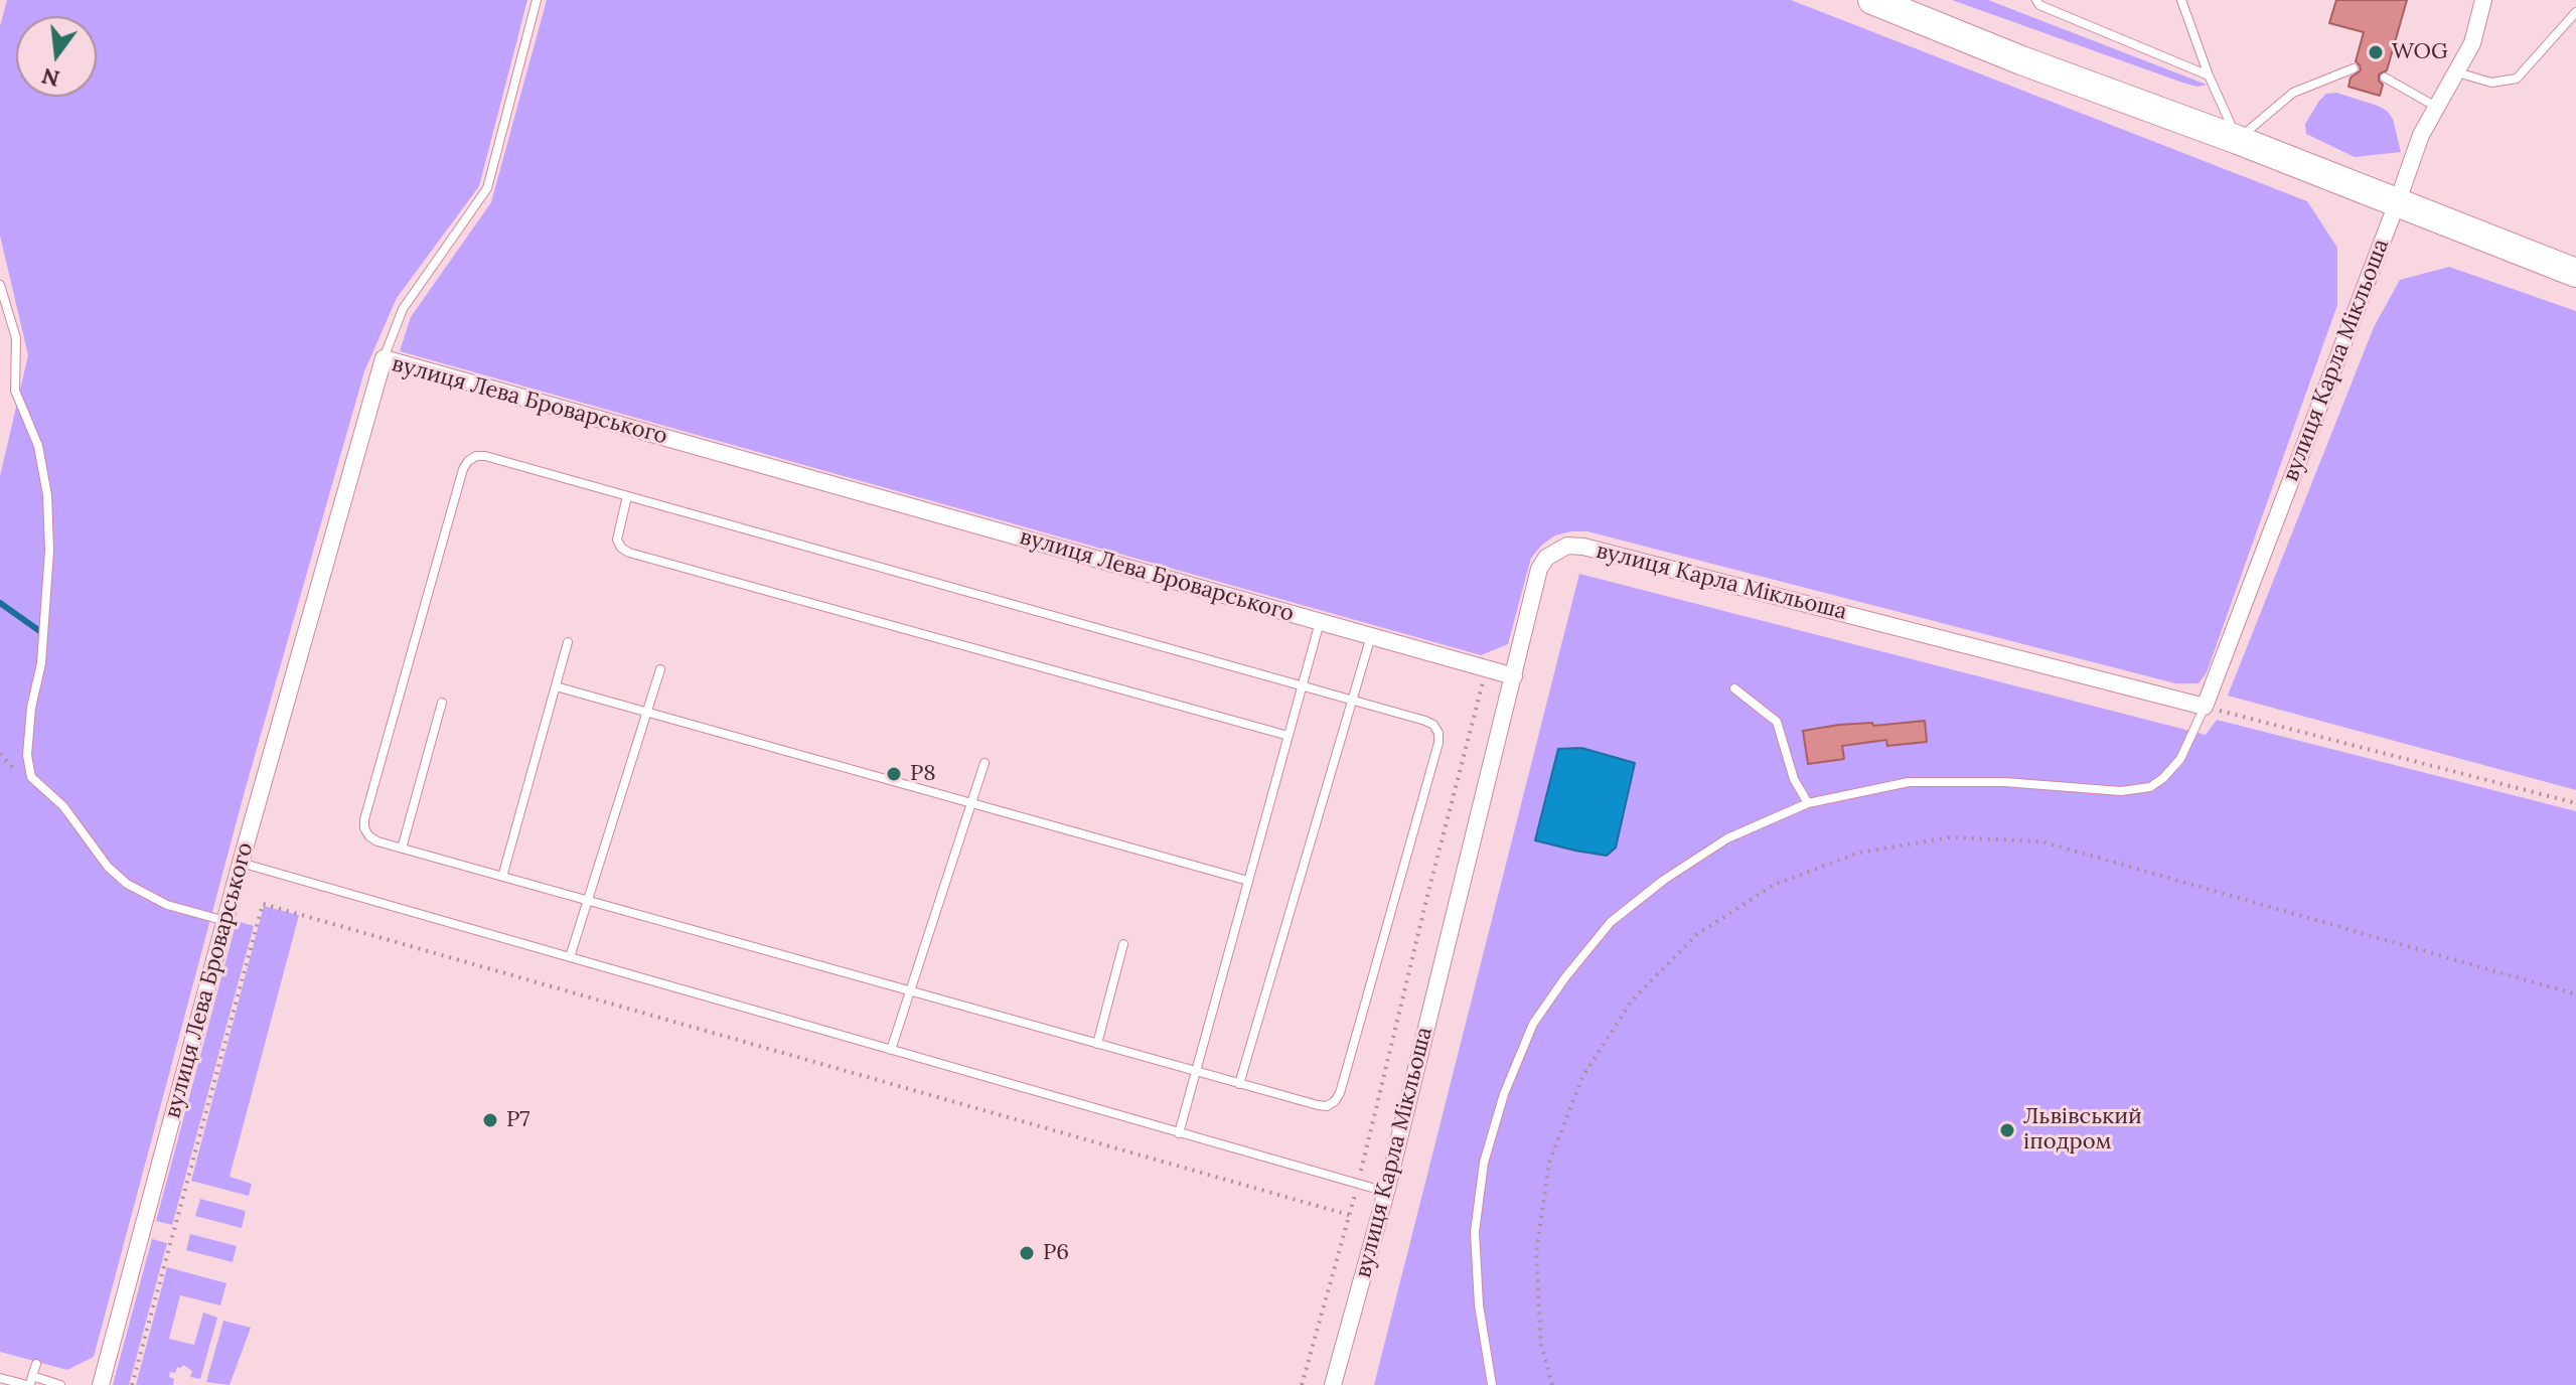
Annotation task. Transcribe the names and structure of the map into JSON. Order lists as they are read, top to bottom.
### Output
{
  "streets": {
    "street": ["вулиця Карла Мікльоша", "вулиця Лева Броварського"]
  },
  "crossings": [
    ["вулиця Карла Мікльоша", "вулиця Лева Броварського"]
  ],
  "places": [
    "WOG",
    "P8",
    "P7",
    "Львівський іподром",
    "P6"
  ],
  "north": "bottom"
}
